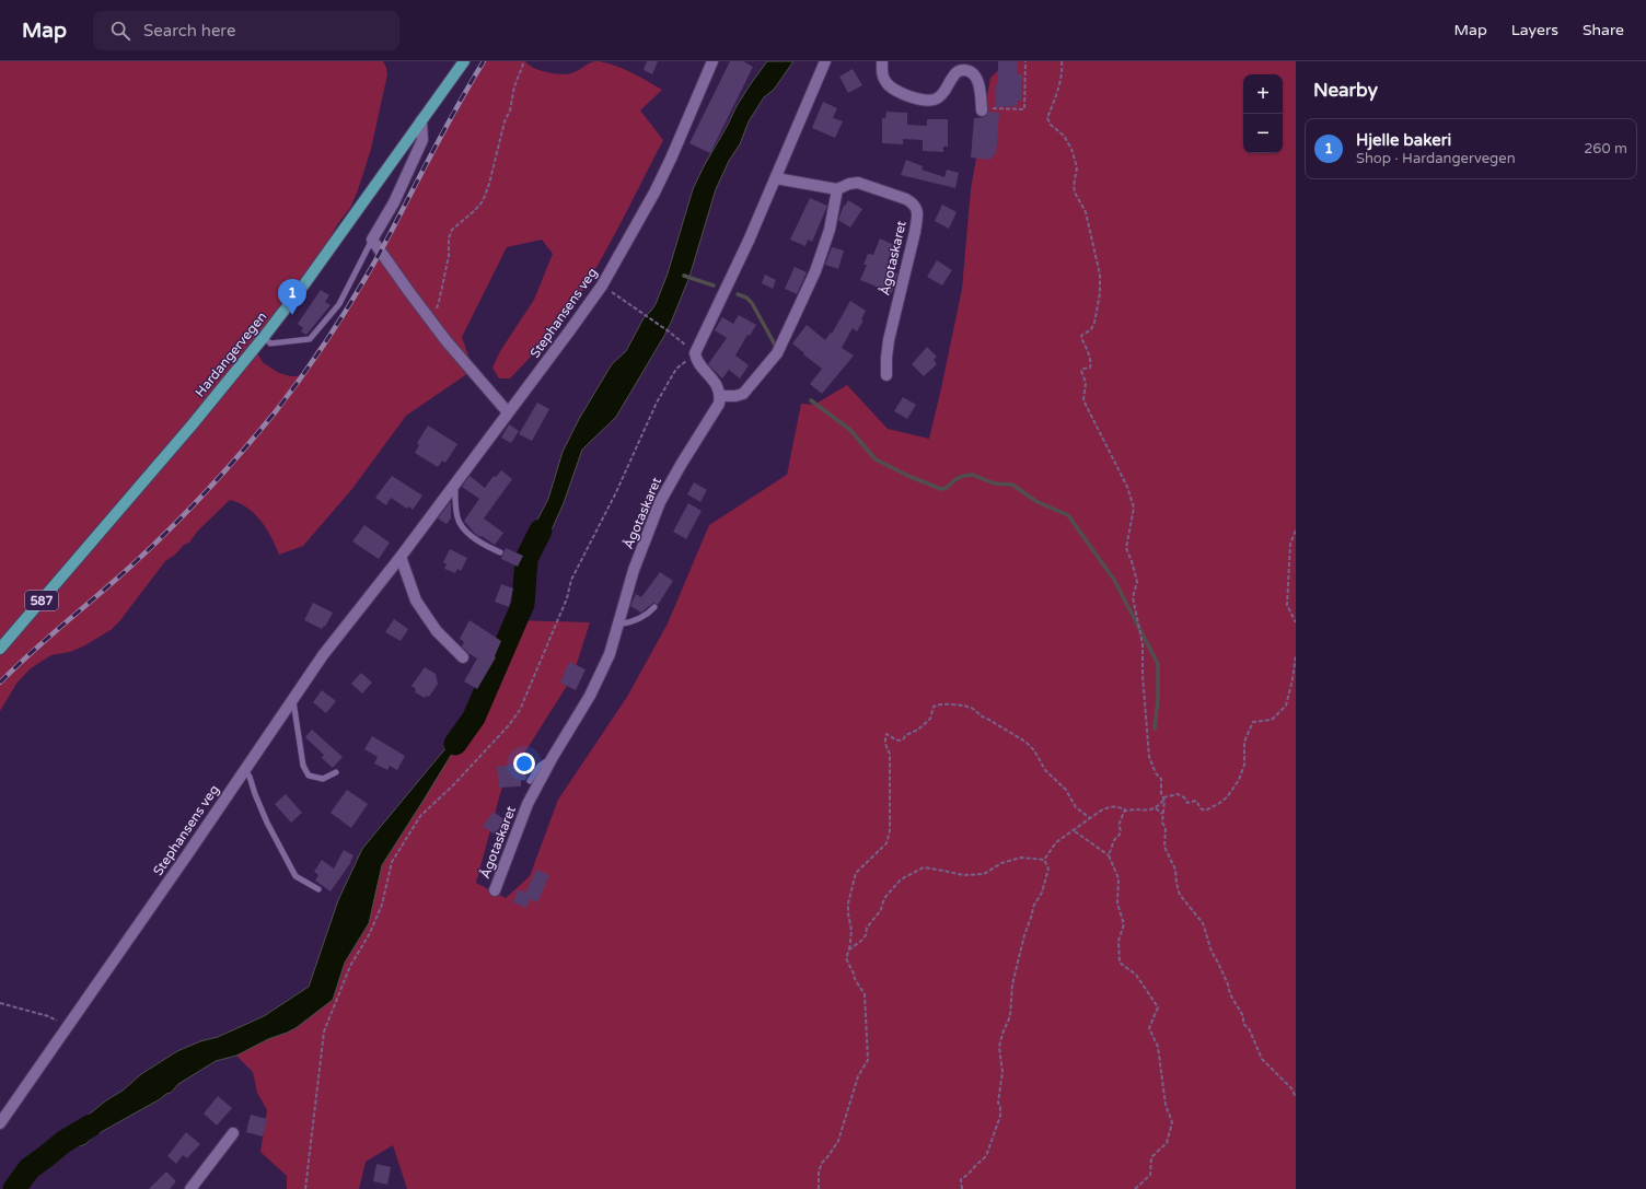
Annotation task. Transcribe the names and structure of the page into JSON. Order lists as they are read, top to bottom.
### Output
{
  "streets": {
    "main road": ["Hardangervegen", "587"],
    "street": ["Ågotaskaret", "Stephansens veg"]
  },
  "page": {
    "header": "Map",
    "search": "Search here",
    "nav": ["Map", "Layers", "Share"],
    "heading": "Nearby",
    "map_buttons": ["+", "−"],
    "list": [
      {
        "mark": "1",
        "name": "Hjelle bakeri",
        "note": "Shop · Hardangervegen",
        "value": "260 m"
      }
    ],
    "pins": "1"
  }
}
